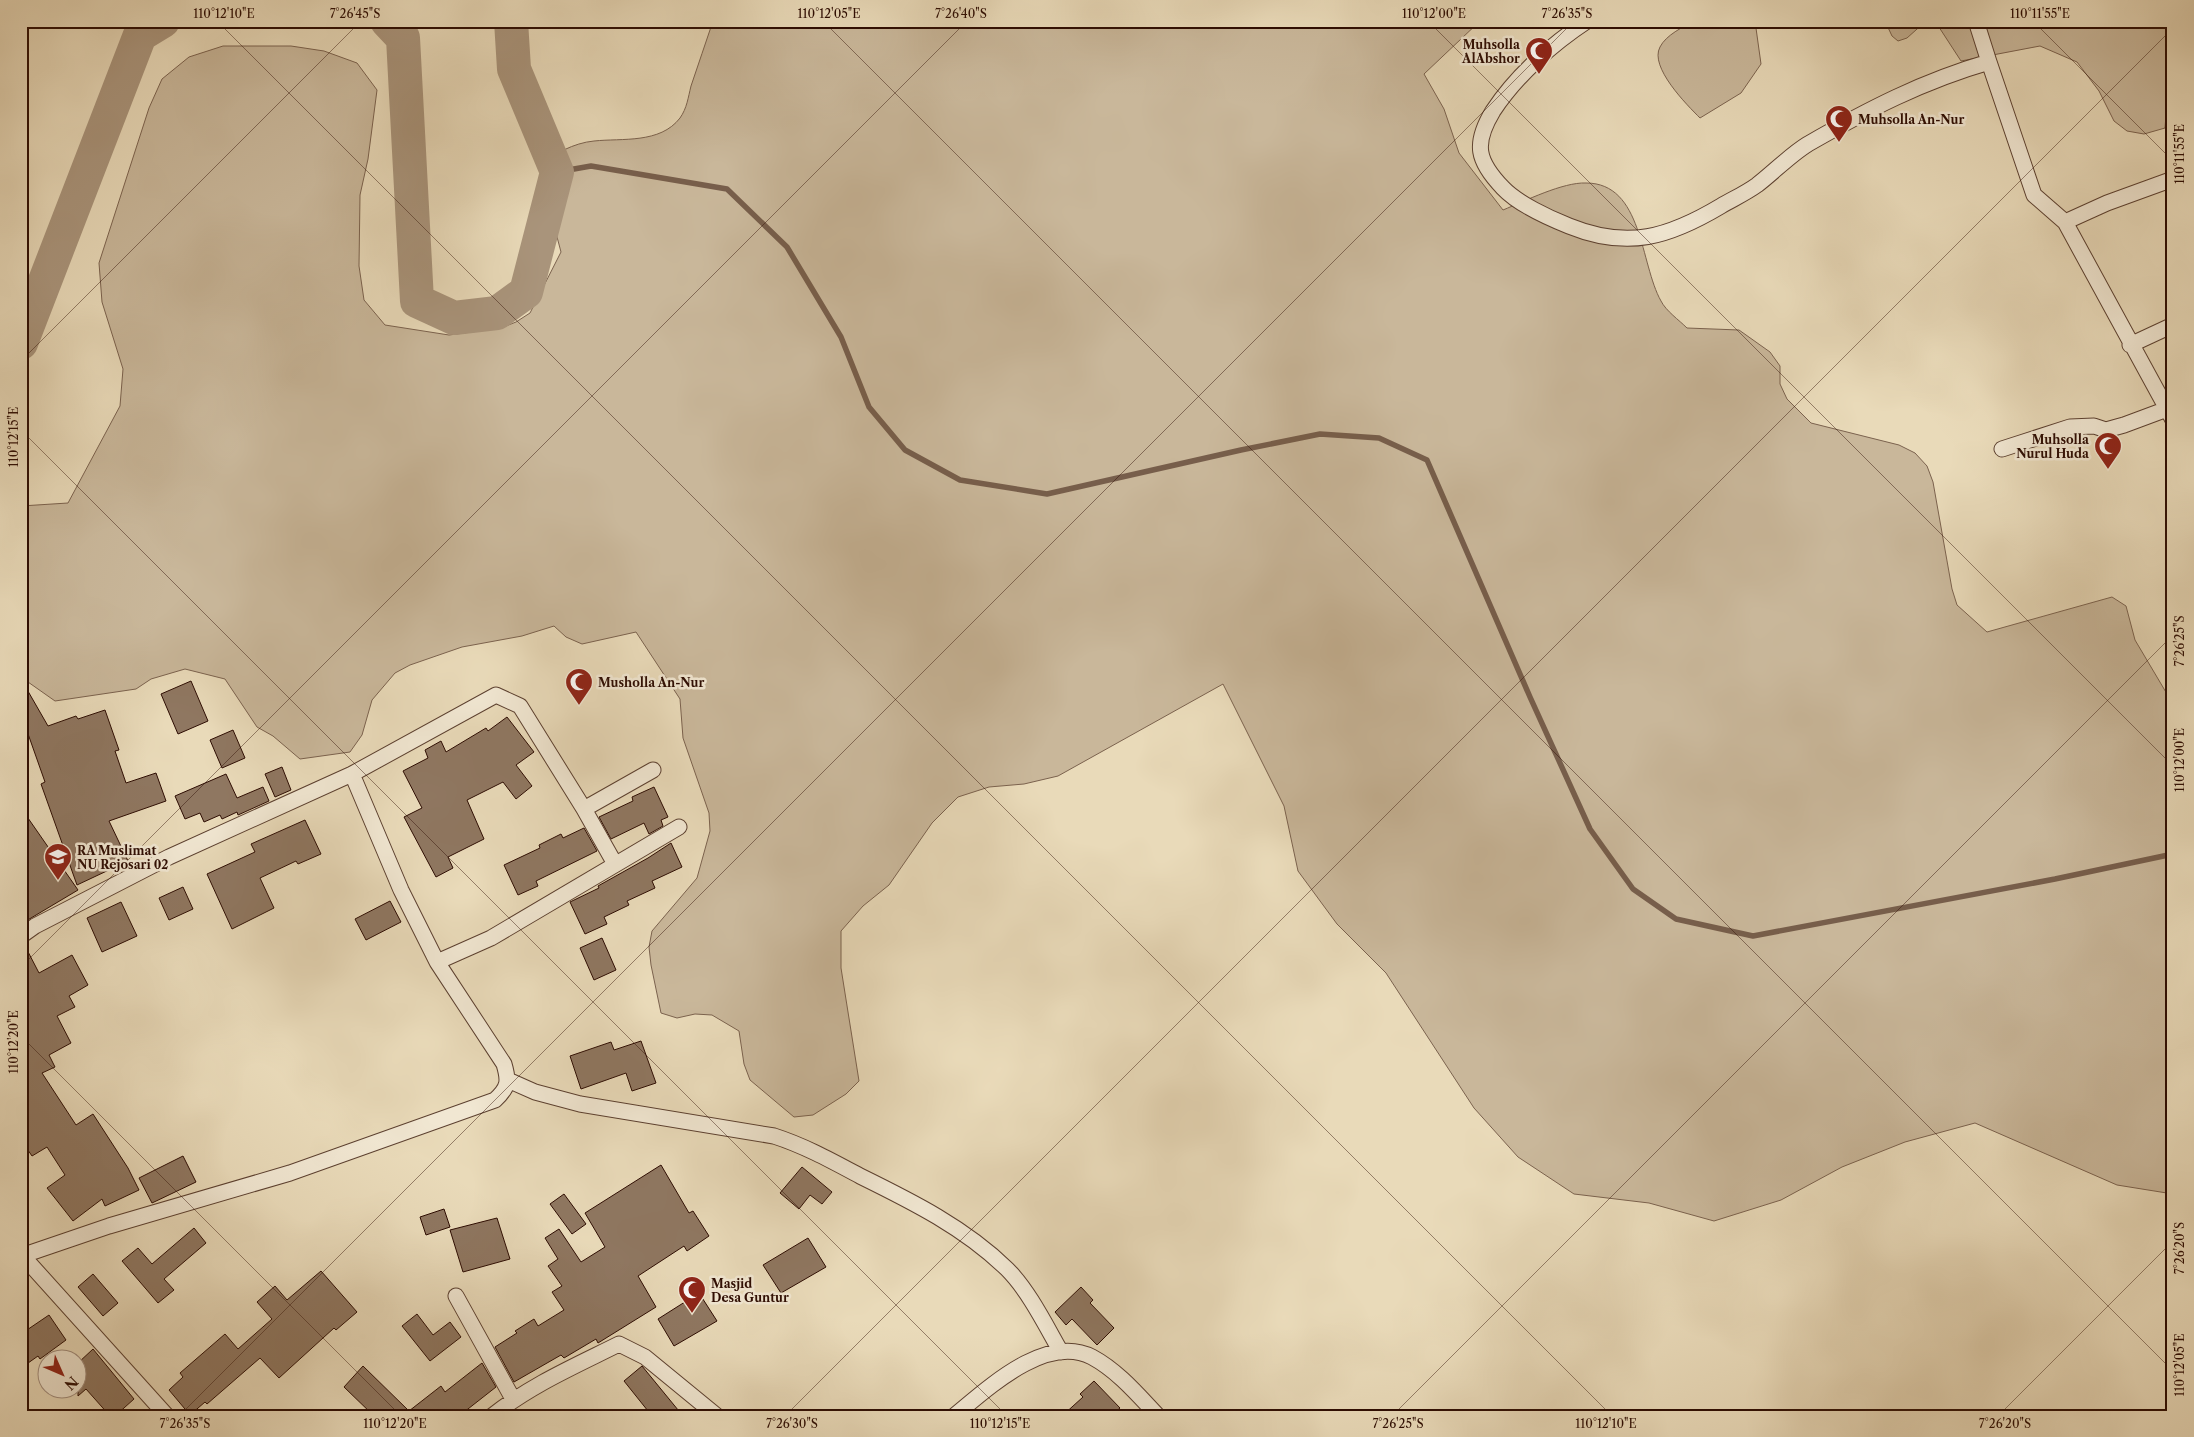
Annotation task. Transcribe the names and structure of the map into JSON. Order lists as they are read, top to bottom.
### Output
{
  "places": {
    "mosque": [
      "Muhsolla AlAbshor",
      "Muhsolla An-Nur",
      "Muhsolla Nurul Huda",
      "Musholla An-Nur",
      "Masjid Desa Guntur"
    ],
    "school or university": ["RA Muslimat NU Rejosari 02"]
  },
  "north": "bottom right",
  "coordinates": [
    "110°12'10\"E",
    "7°26'45\"S",
    "110°12'05\"E",
    "7°26'40\"S",
    "110°12'00\"E",
    "7°26'35\"S",
    "110°11'55\"E",
    "110°12'15\"E",
    "7°26'25\"S",
    "110°12'20\"E",
    "7°26'20\"S",
    "7°26'30\"S"
  ]
}
